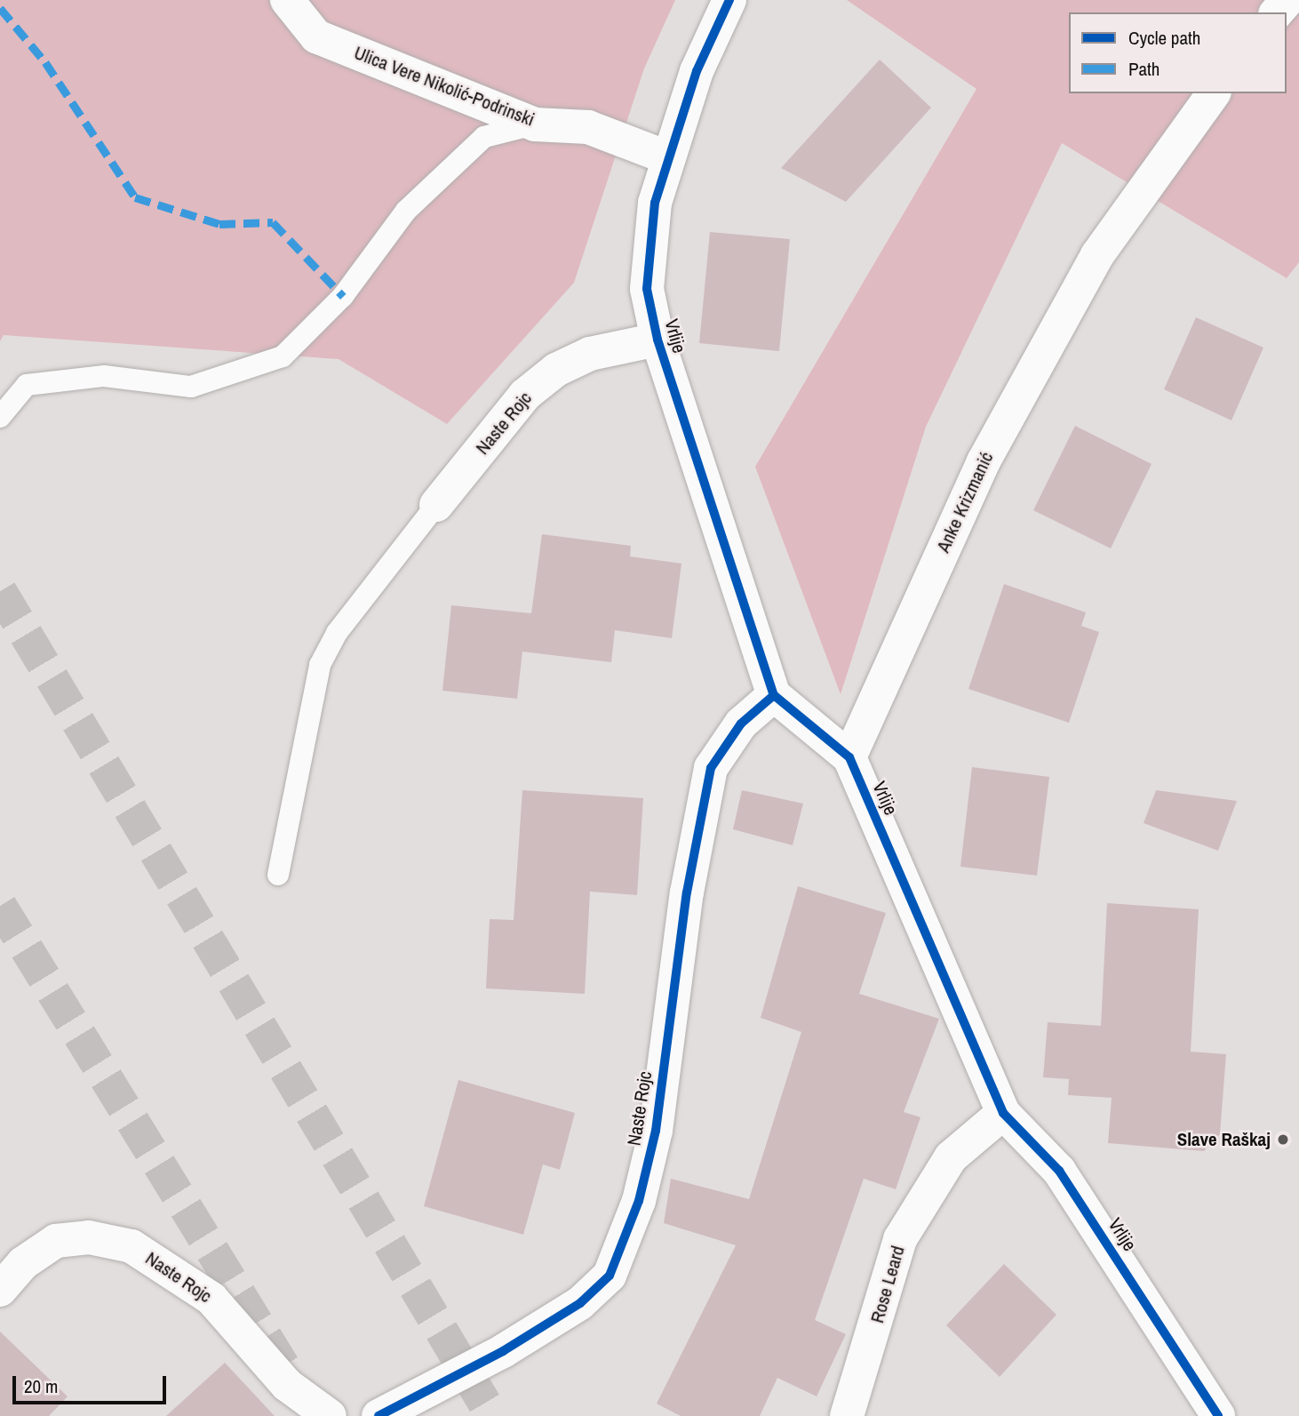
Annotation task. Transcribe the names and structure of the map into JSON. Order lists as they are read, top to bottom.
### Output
{
  "streets": {
    "street": [
      "Ulica Vere Nikolić-Podrinski",
      "Vrlije",
      "Naste Rojc",
      "Anke Krizmanić",
      "Rose Leard"
    ]
  },
  "crossings": [
    ["Ulica Vere Nikolić-Podrinski", "Vrlije"],
    ["Vrlije", "Naste Rojc"],
    ["Vrlije", "Anke Krizmanić"],
    ["Vrlije", "Rose Leard"]
  ],
  "places": ["Slave Raškaj"],
  "legend": ["Cycle path", "Path"],
  "scale_bar": "20 m"
}
